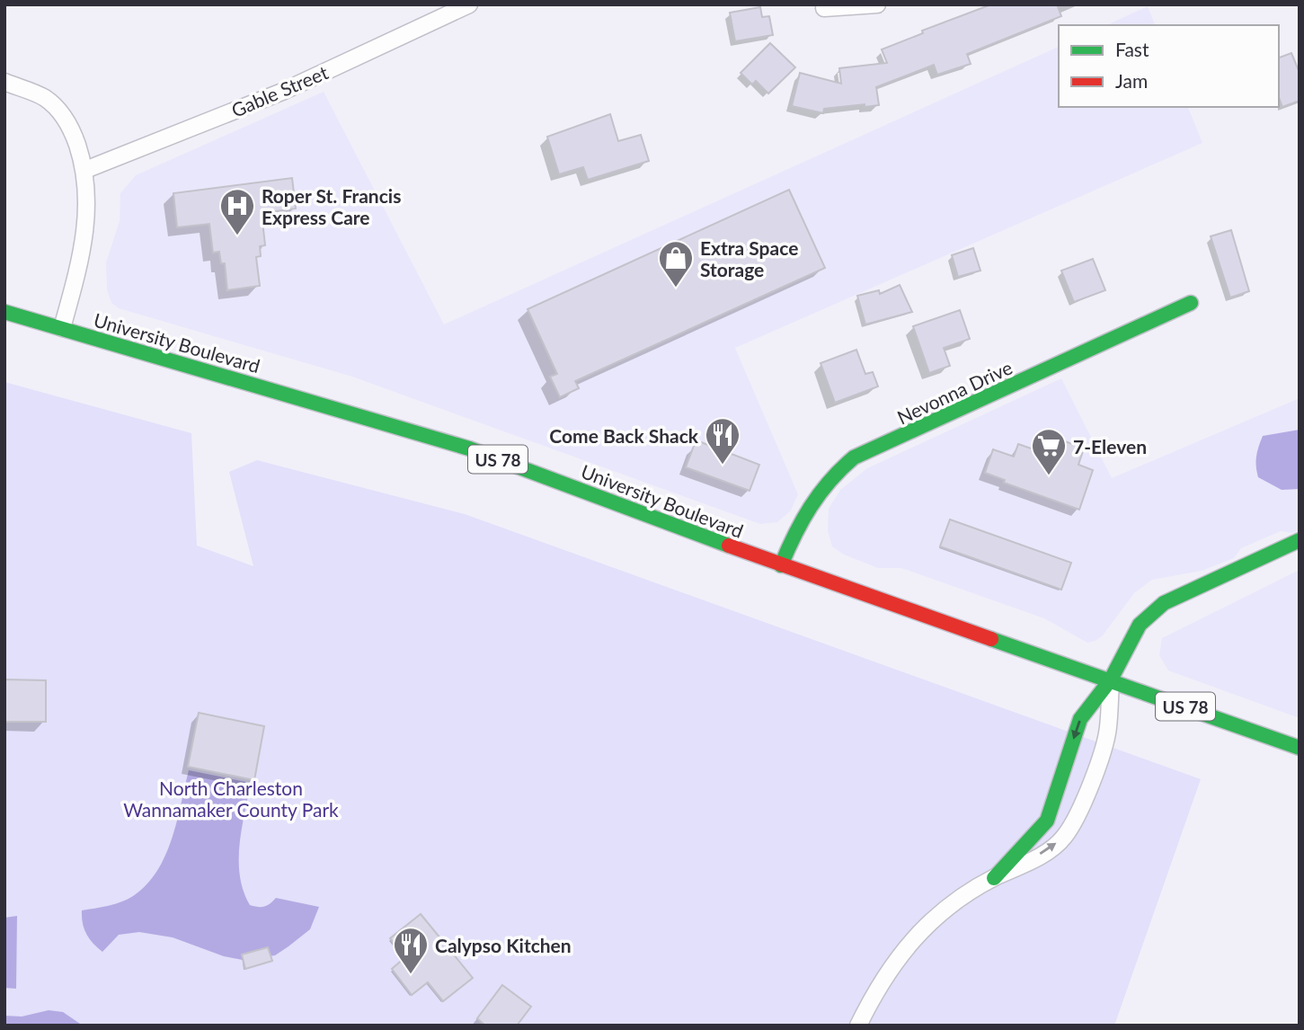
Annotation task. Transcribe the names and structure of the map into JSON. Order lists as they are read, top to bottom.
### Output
{
  "streets": {
    "main road": ["University Boulevard", "Nevonna Drive", "US 78"],
    "street": ["Gable Street"]
  },
  "crossings": [
    ["University Boulevard", "Nevonna Drive"]
  ],
  "parks": ["North Charleston Wannamaker County Park"],
  "places": {
    "hospital": ["Roper St. Francis Express Care"],
    "shop": ["Extra Space Storage"],
    "restaurant": ["Come Back Shack", "Calypso Kitchen"],
    "supermarket": ["7-Eleven"]
  },
  "legend": ["Fast", "Jam"]
}
